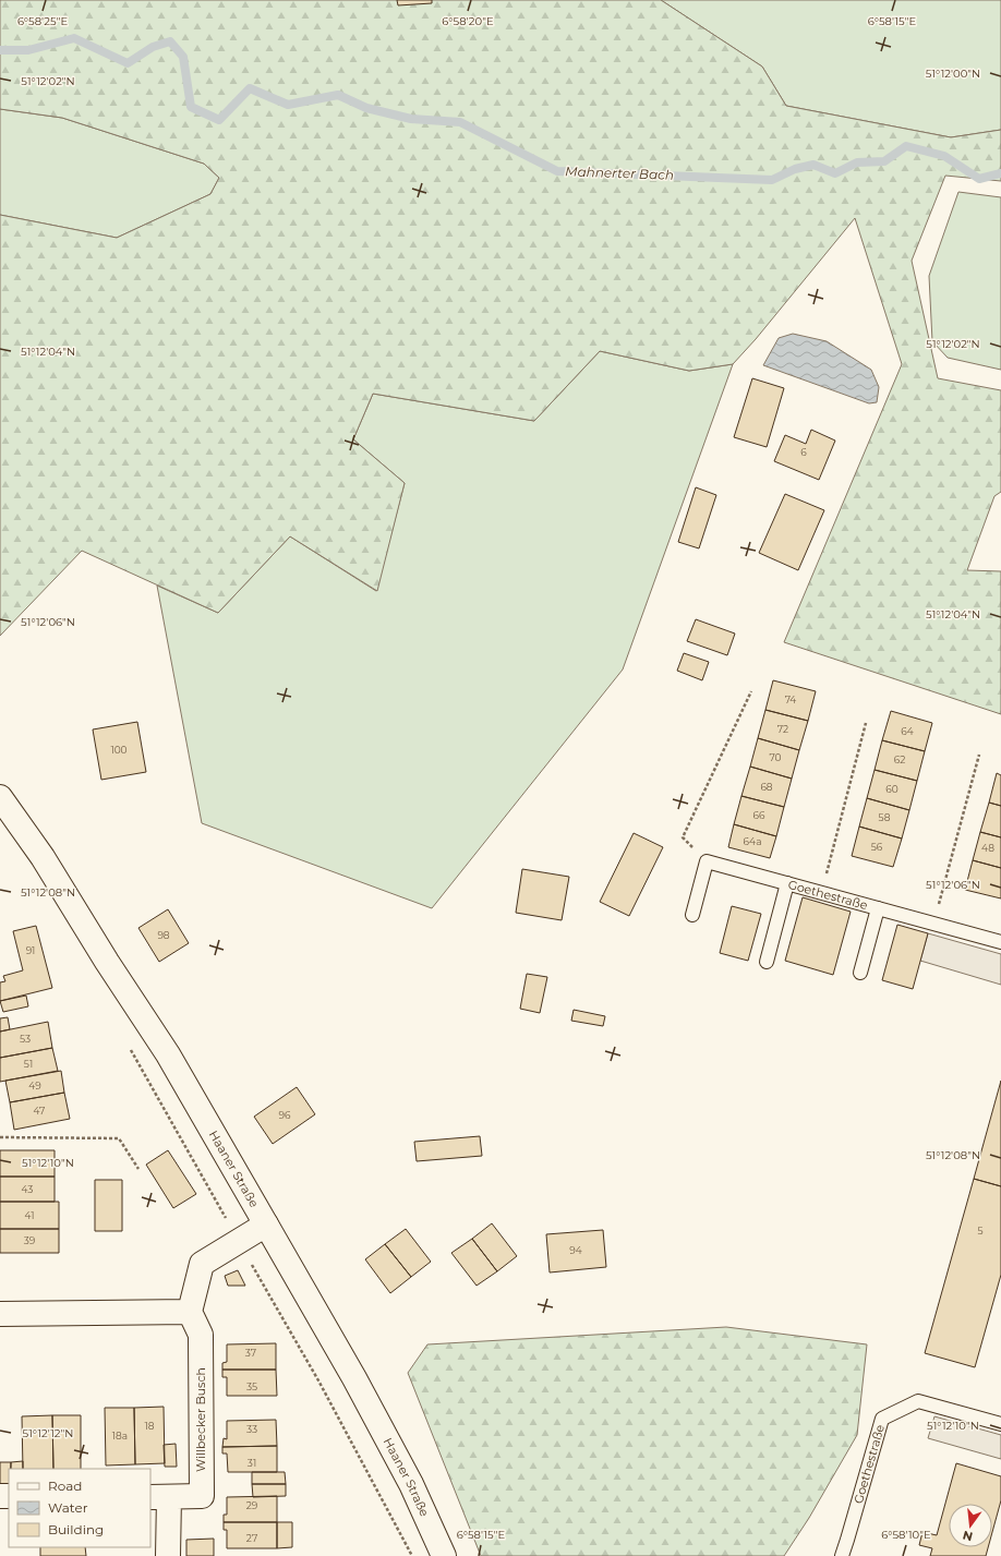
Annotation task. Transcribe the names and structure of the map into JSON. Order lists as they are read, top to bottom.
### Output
{
  "streets": {
    "main road": ["Haaner Straße", "Willbecker Busch"],
    "lane": ["Goethestraße"]
  },
  "water": ["Mahnerter Bach"],
  "house_numbers": [
    "6",
    "74",
    "72",
    "64",
    "100",
    "70",
    "62",
    "68",
    "60",
    "66",
    "58",
    "64a",
    "56",
    "48",
    "98",
    "91",
    "53",
    "51",
    "49",
    "47",
    "96",
    "43",
    "41",
    "5",
    "39",
    "94",
    "37",
    "35",
    "18",
    "33",
    "18a",
    "31",
    "29",
    "27"
  ],
  "legend": ["Road", "Water", "Building"],
  "north": "bottom",
  "coordinates": [
    "6°58'25\"E",
    "6°58'20\"E",
    "6°58'15\"E",
    "51°12'00\"N",
    "51°12'02\"N",
    "51°12'04\"N",
    "51°12'06\"N",
    "51°12'08\"N",
    "51°12'10\"N",
    "51°12'12\"N",
    "6°58'10\"E"
  ]
}
